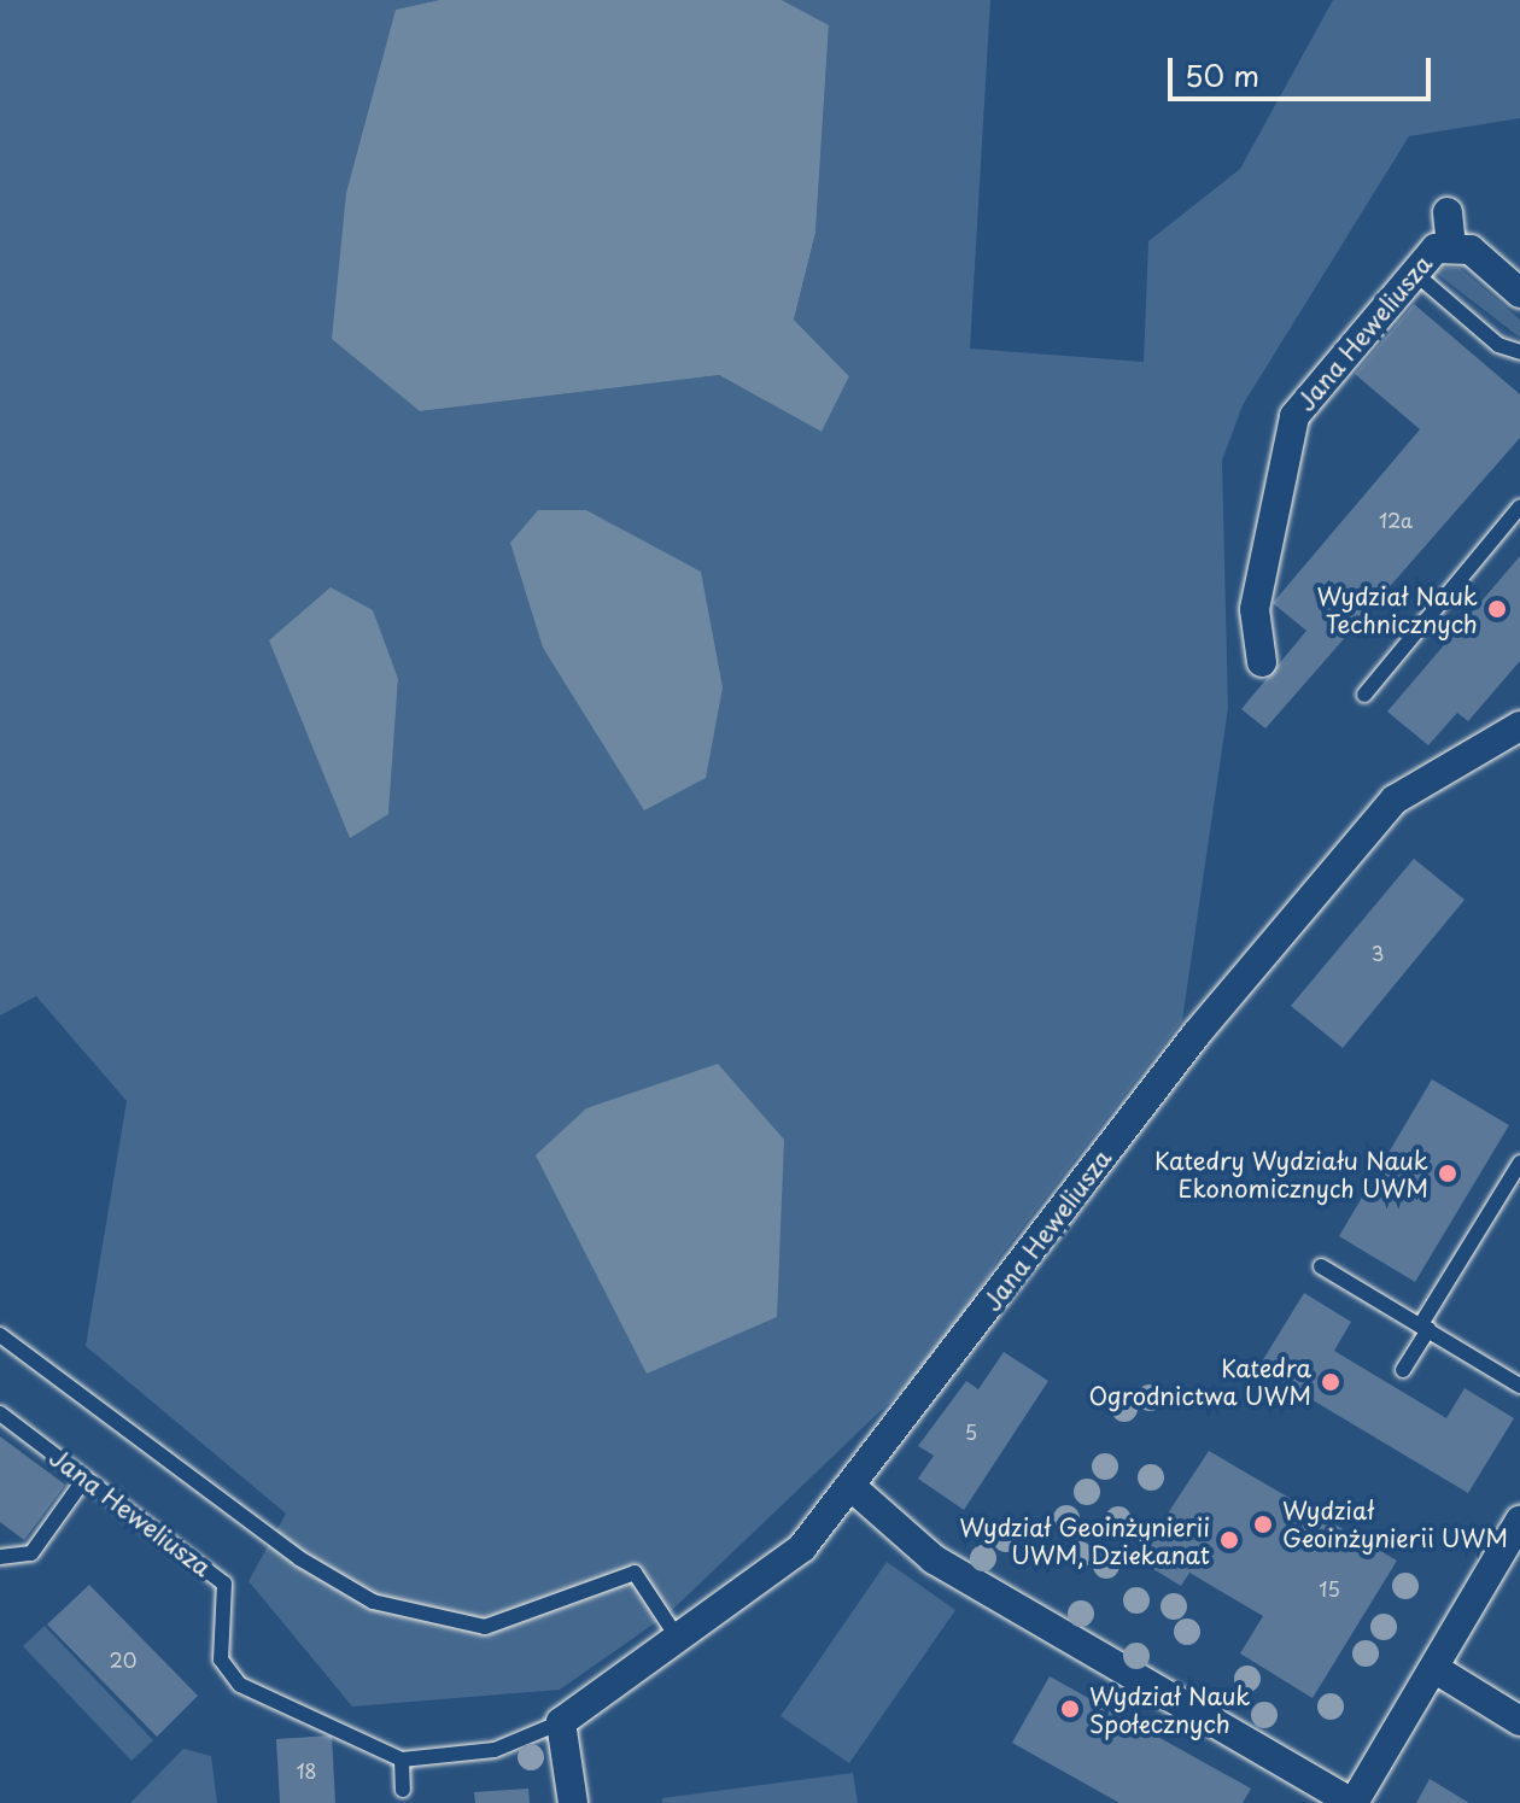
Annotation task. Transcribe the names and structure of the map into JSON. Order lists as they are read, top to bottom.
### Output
{
  "streets": {
    "street": ["Jana Heweliusza"]
  },
  "places": [
    "Wydział Nauk Technicznych",
    "Katedry Wydziału Nauk Ekonomicznych UWM",
    "Katedra Ogrodnictwa UWM",
    "Wydział Geoinżynierii UWM",
    "Wydział Geoinżynierii UWM, Dziekanat",
    "Wydział Nauk Społecznych"
  ],
  "house_numbers": [
    "12a",
    "3",
    "5",
    "15",
    "20",
    "18"
  ],
  "scale_bar": "50 m"
}
